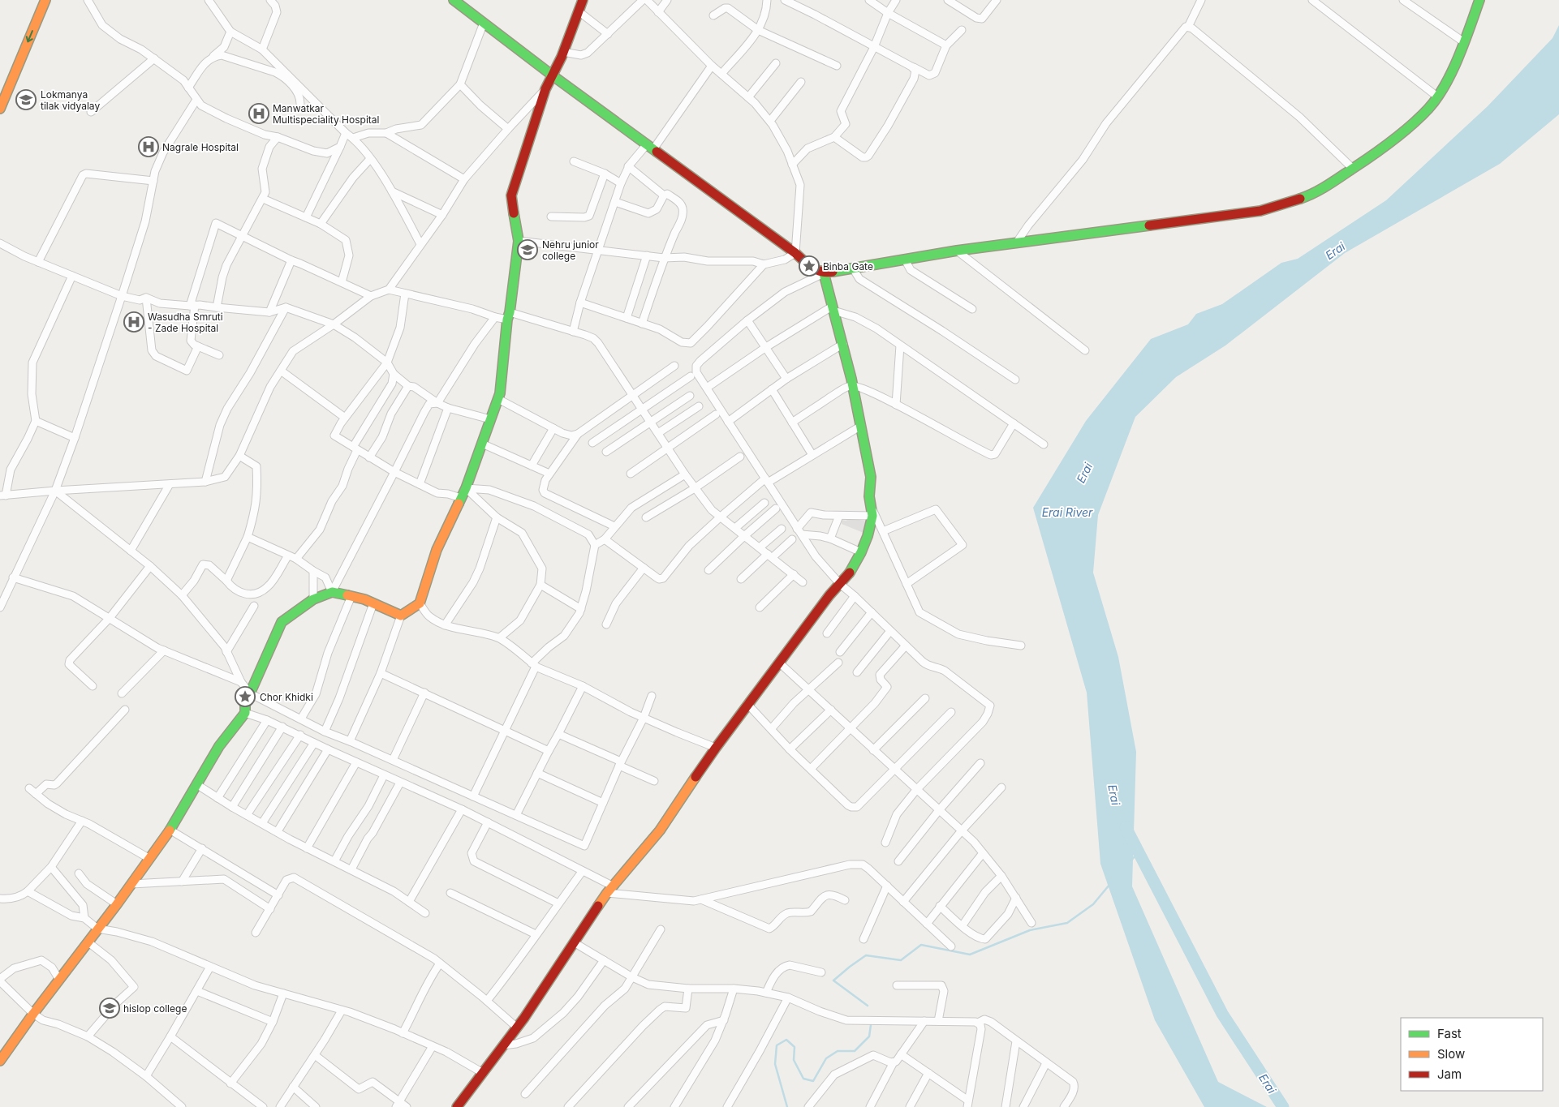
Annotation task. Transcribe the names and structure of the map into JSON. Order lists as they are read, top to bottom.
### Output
{
  "water": ["Erai", "Erai River"],
  "places": {
    "school or university": ["Lokmanya tilak vidyalay", "Nehru junior college", "hislop college"],
    "hospital": ["Manwatkar Multispeciality Hospital", "Nagrale Hospital", "Wasudha Smruti - Zade Hospital"],
    "place": ["Binba Gate", "Chor Khidki"]
  },
  "legend": ["Fast", "Slow", "Jam"]
}
